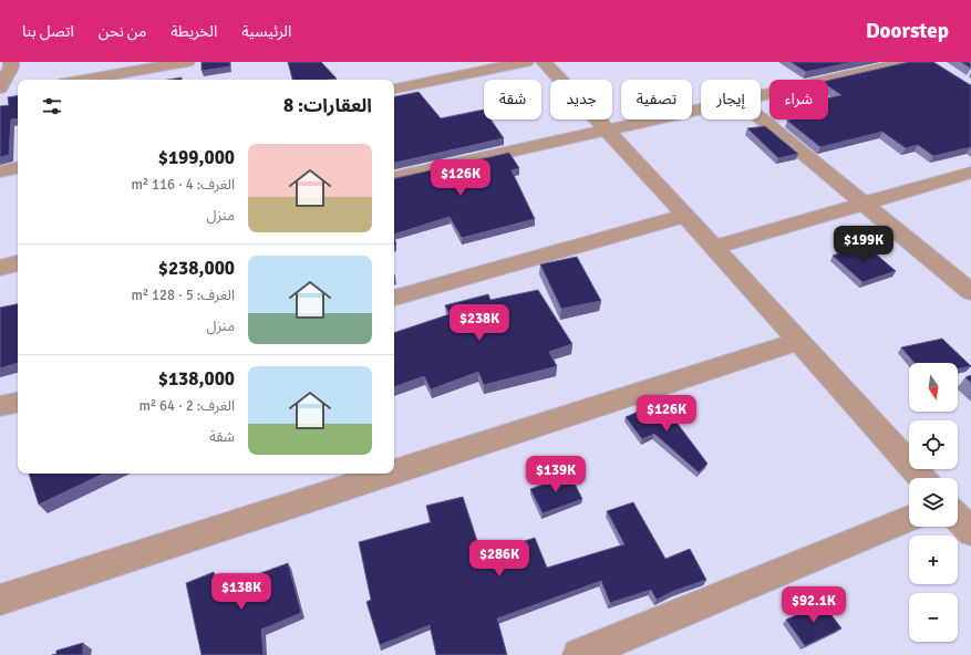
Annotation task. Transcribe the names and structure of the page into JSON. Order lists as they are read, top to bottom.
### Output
{
  "north": "bottom",
  "page": {
    "header": "Doorstep",
    "nav": [
      "الرئيسية",
      "الخريطة",
      "من نحن",
      "اتصل بنا"
    ],
    "chip": [
      "شراء",
      "إيجار",
      "تصفية",
      "جديد",
      "شقة"
    ],
    "heading": "العقارات: 8",
    "list": [
      {
        "name": "$199,000",
        "note": "الغرف: 4 · 116 m² · منزل"
      },
      {
        "name": "$238,000",
        "note": "الغرف: 5 · 128 m² · منزل"
      },
      {
        "name": "$138,000",
        "note": "الغرف: 2 · 64 m² · شقة"
      }
    ],
    "price": [
      "$126K",
      "$199K",
      "$238K",
      "$126K",
      "$139K",
      "$286K",
      "$138K",
      "$92.1K"
    ],
    "map_buttons": ["+", "−"]
  }
}
